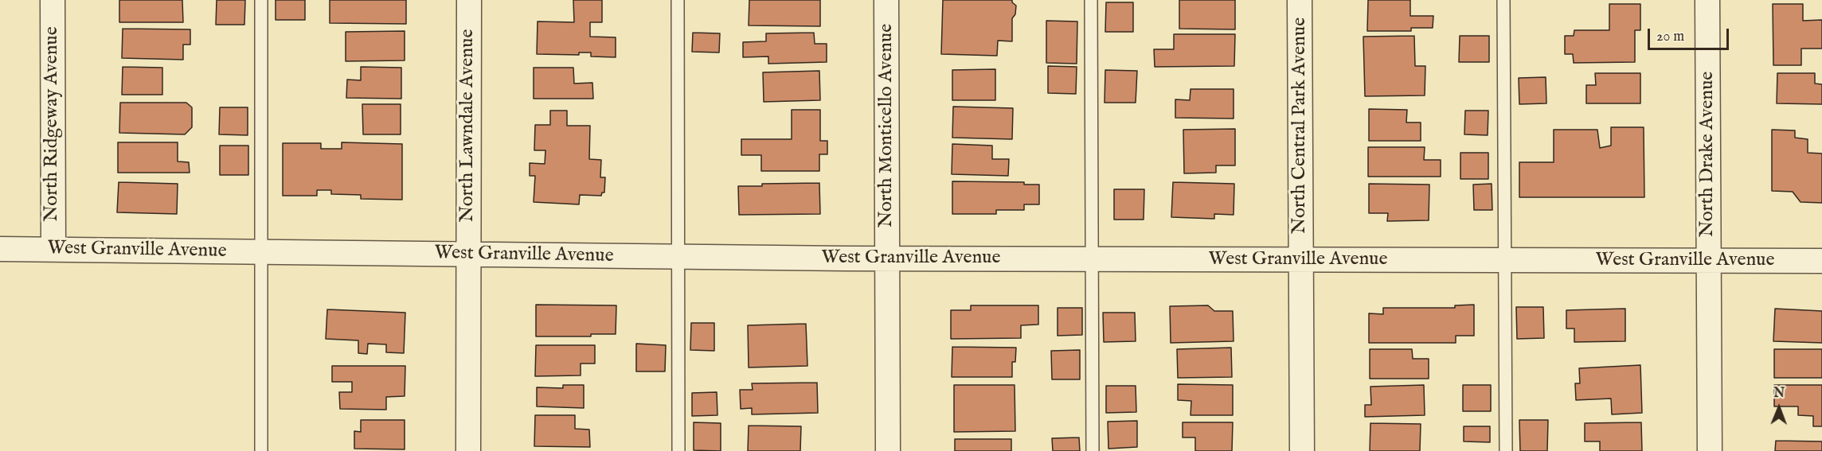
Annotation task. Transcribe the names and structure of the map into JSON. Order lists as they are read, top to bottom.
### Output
{
  "streets": {
    "street": [
      "North Ridgeway Avenue",
      "North Lawndale Avenue",
      "North Monticello Avenue",
      "North Central Park Avenue",
      "North Drake Avenue",
      "West Granville Avenue"
    ]
  },
  "crossings": [
    ["North Ridgeway Avenue", "West Granville Avenue"],
    ["North Lawndale Avenue", "West Granville Avenue"],
    ["North Monticello Avenue", "West Granville Avenue"],
    ["North Central Park Avenue", "West Granville Avenue"],
    ["North Drake Avenue", "West Granville Avenue"]
  ],
  "scale_bar": "20 m",
  "north": "top"
}
